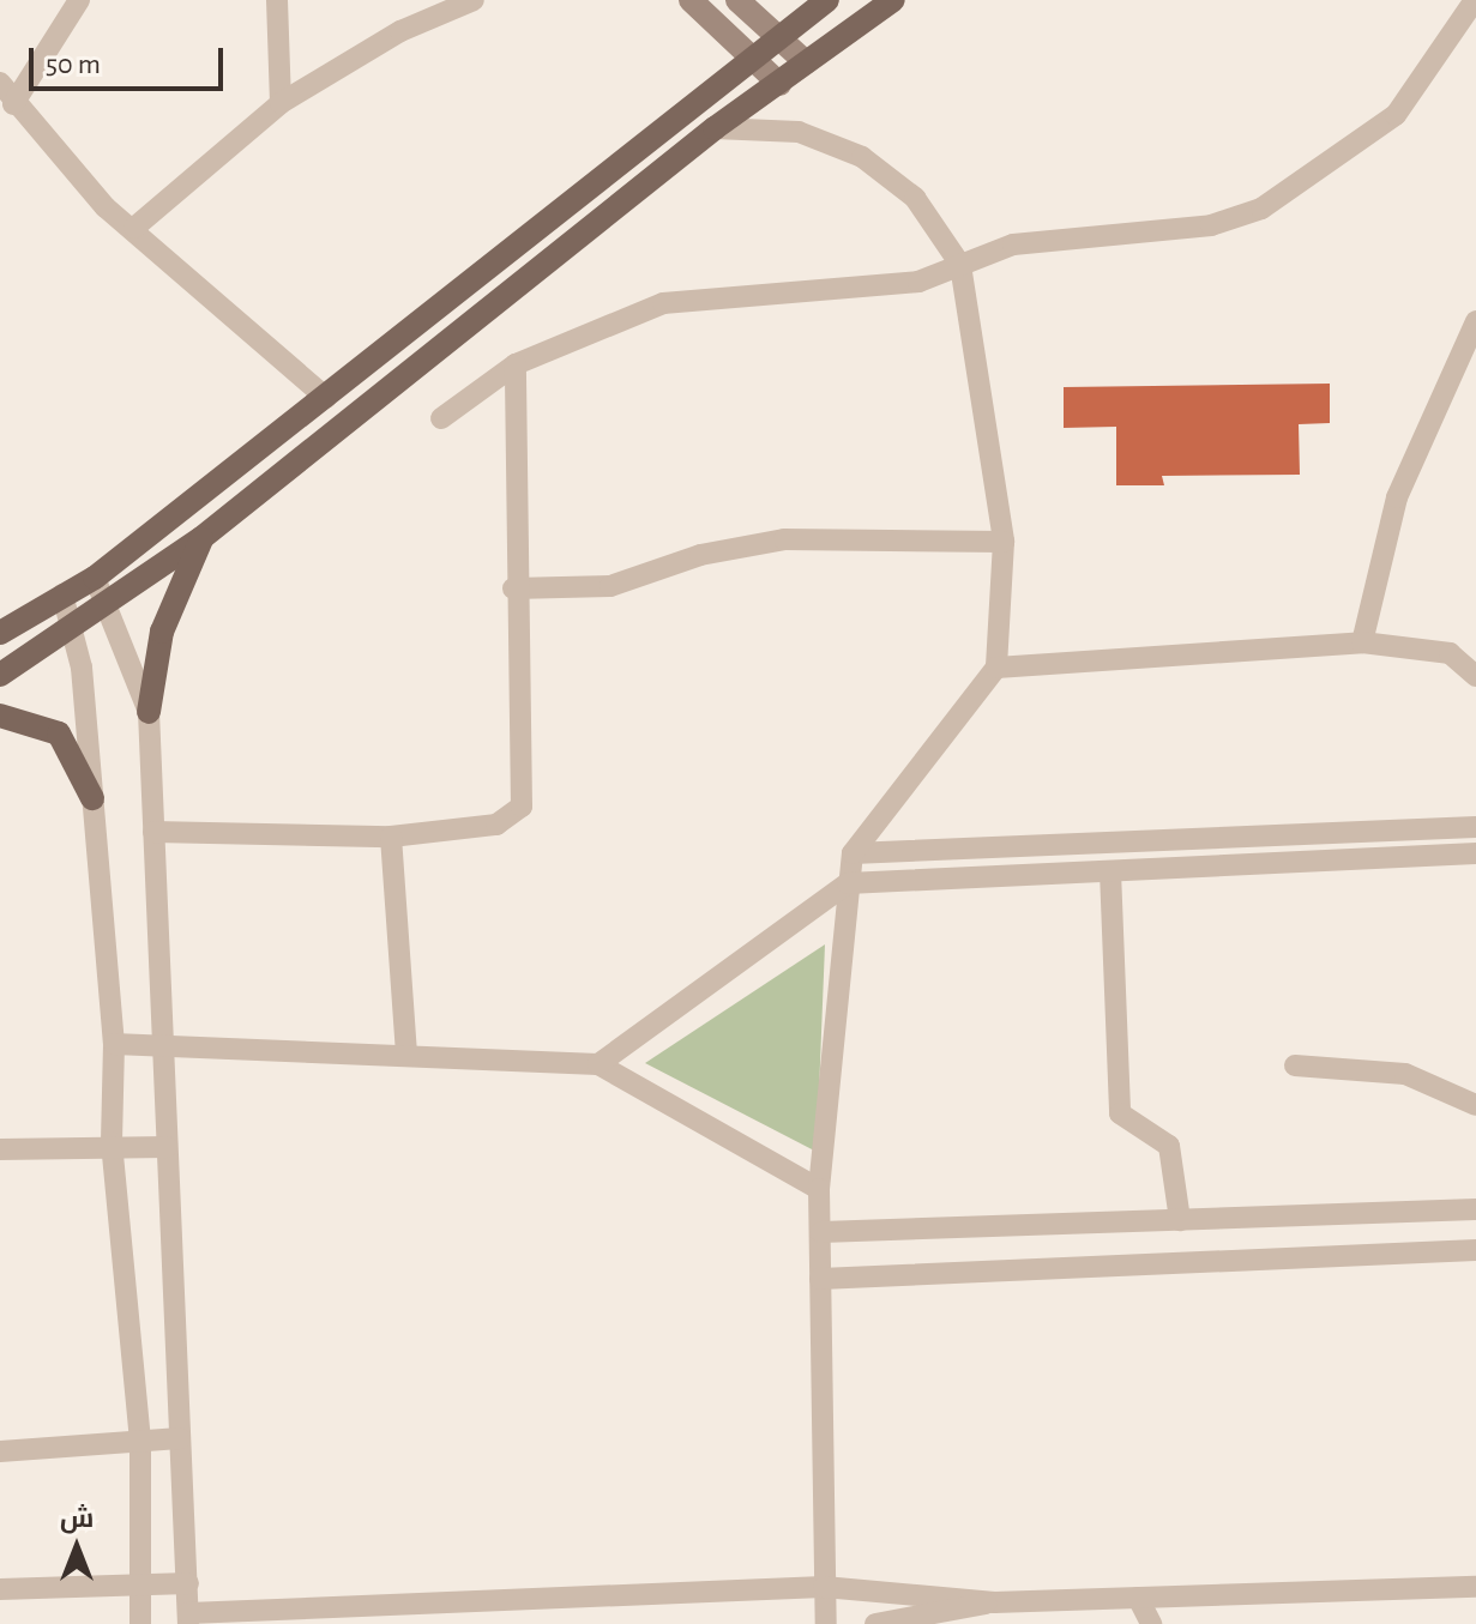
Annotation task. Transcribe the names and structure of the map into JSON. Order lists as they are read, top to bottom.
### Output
{
  "scale_bar": "50 m",
  "north": "top"
}
